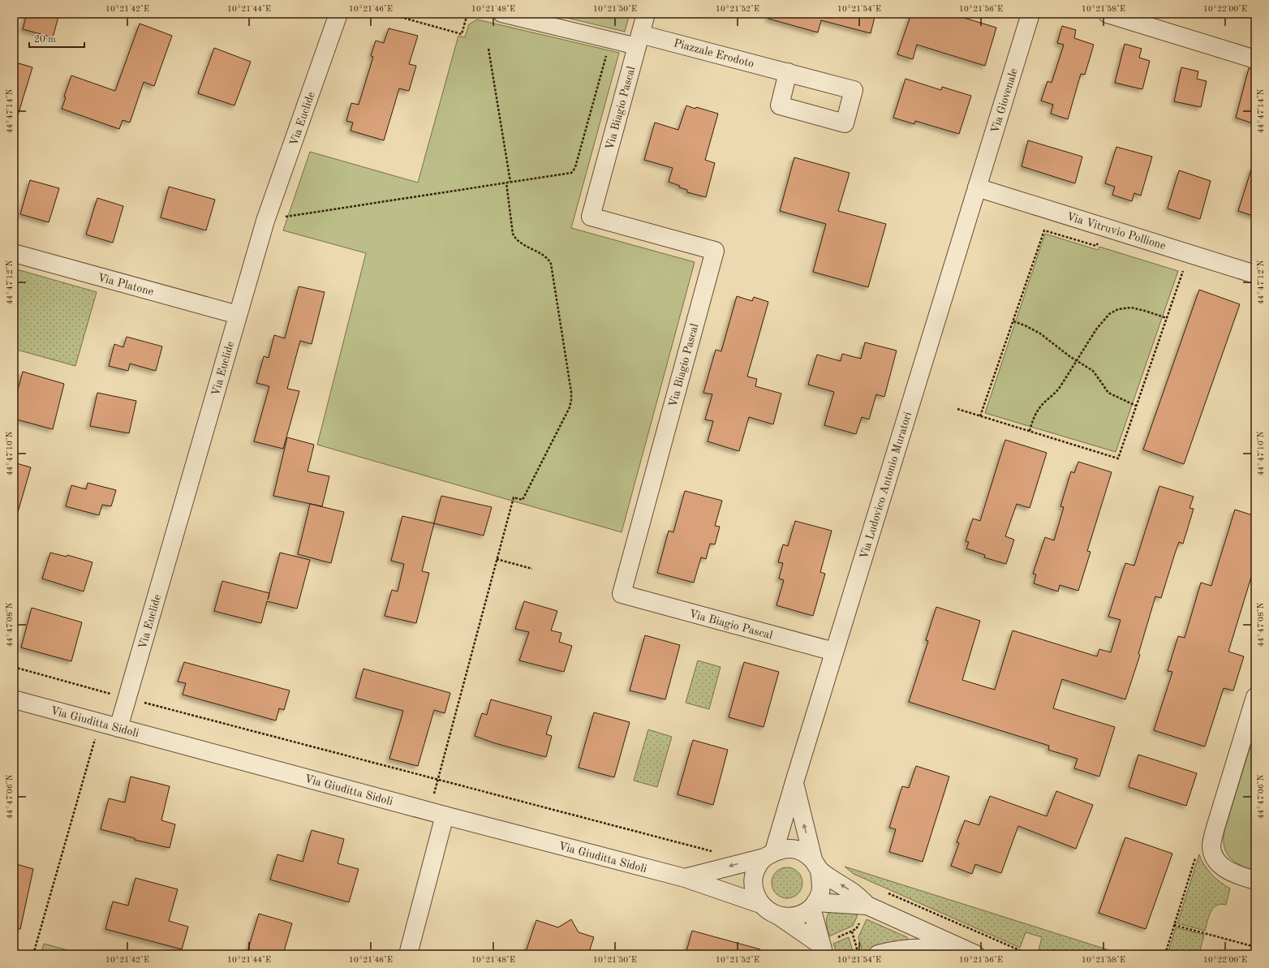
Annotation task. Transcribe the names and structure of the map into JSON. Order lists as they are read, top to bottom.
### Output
{
  "streets": {
    "street": [
      "Piazzale Erodoto",
      "Via Giovenale",
      "Via Biagio Pascal",
      "Via Euclide",
      "Via Vitruvio Pollione",
      "Via Platone",
      "Via Ludovico Antonio Muratori",
      "Via Giuditta Sidoli"
    ]
  },
  "crossings": [
    ["Piazzale Erodoto", "Via Biagio Pascal"],
    ["Via Giovenale", "Via Vitruvio Pollione"],
    ["Via Giovenale", "Via Ludovico Antonio Muratori"],
    ["Via Biagio Pascal", "Via Ludovico Antonio Muratori"],
    ["Via Euclide", "Via Platone"],
    ["Via Euclide", "Via Giuditta Sidoli"],
    ["Via Vitruvio Pollione", "Via Ludovico Antonio Muratori"],
    ["Via Ludovico Antonio Muratori", "Via Giuditta Sidoli"]
  ],
  "scale_bar": "20 m",
  "coordinates": [
    "10°21'42\"E",
    "10°21'44\"E",
    "10°21'46\"E",
    "10°21'48\"E",
    "10°21'50\"E",
    "10°21'52\"E",
    "10°21'54\"E",
    "10°21'56\"E",
    "10°21'58\"E",
    "10°22'00\"E",
    "44°47'14\"N",
    "44°47'12\"N",
    "44°47'10\"N",
    "44°47'08\"N",
    "44°47'06\"N"
  ]
}
